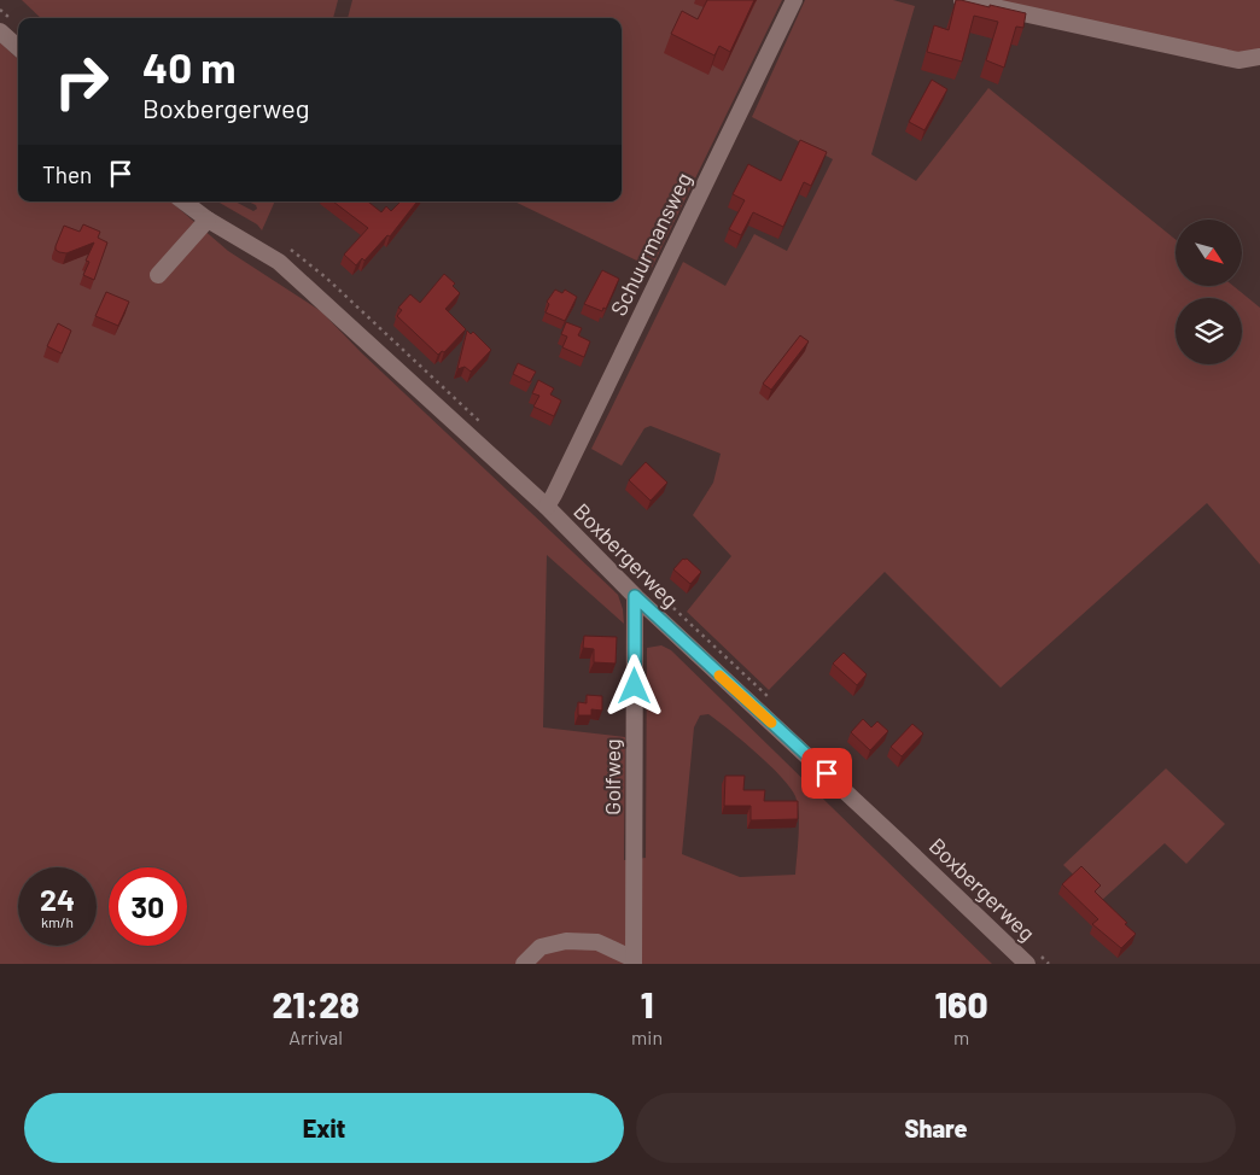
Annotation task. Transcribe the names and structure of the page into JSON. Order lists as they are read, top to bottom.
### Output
{
  "streets": {
    "street": ["Schuurmansweg", "Boxbergerweg", "Golfweg"]
  },
  "crossings": [
    ["Schuurmansweg", "Boxbergerweg"],
    ["Boxbergerweg", "Golfweg"]
  ],
  "north": "bottom right",
  "page": {
    "turn": ["40 m", "Boxbergerweg"],
    "then": "Then",
    "speed": "24 km/h",
    "limit": "30",
    "eta": [
      "21:28",
      "Arrival",
      "1",
      "min",
      "160",
      "m"
    ],
    "buttons": ["Exit", "Share"]
  }
}
